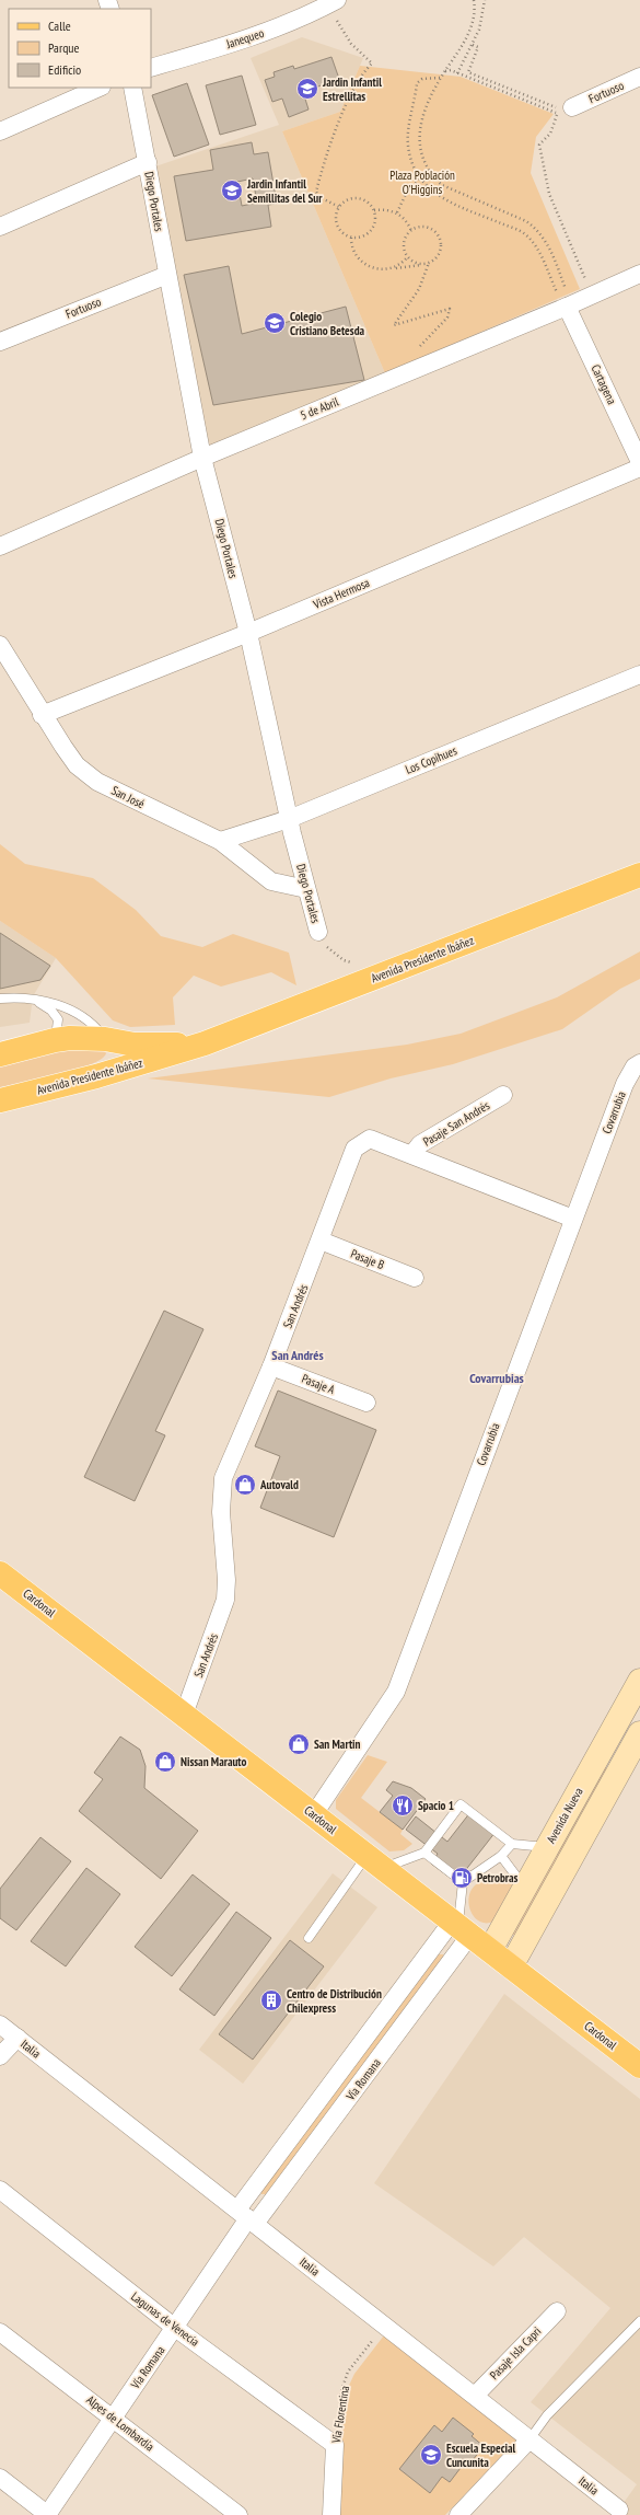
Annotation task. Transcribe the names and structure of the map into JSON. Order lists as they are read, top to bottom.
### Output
{
  "streets": {
    "main road": ["Avenida Presidente Ibáñez", "Cardonal"],
    "street": [
      "Janequeo",
      "Fortuoso",
      "Diego Portales",
      "Cartagena",
      "5 de Abril",
      "Vista Hermosa",
      "Los Copihues",
      "San José",
      "Covarrubia",
      "Pasaje San Andrés",
      "Pasaje B",
      "San Andrés",
      "Pasaje A",
      "Avenida Nueva",
      "Italia",
      "Vía Romana",
      "Lagunas de Venecia",
      "Pasaje Isla Capri",
      "Vía Florentina",
      "Alpes de Lombardía"
    ]
  },
  "crossings": [
    ["Fortuoso", "Diego Portales"],
    ["Diego Portales", "5 de Abril"],
    ["Diego Portales", "Vista Hermosa"],
    ["Diego Portales", "Los Copihues"],
    ["Diego Portales", "San José"],
    ["Cartagena", "5 de Abril"],
    ["Vista Hermosa", "San José"],
    ["Los Copihues", "San José"],
    ["Covarrubia", "San Andrés"],
    ["Covarrubia", "Cardonal"],
    ["Pasaje San Andrés", "San Andrés"],
    ["Pasaje B", "San Andrés"],
    ["San Andrés", "Pasaje A"],
    ["San Andrés", "Cardonal"],
    ["Cardonal", "Avenida Nueva"],
    ["Cardonal", "Vía Romana"],
    ["Italia", "Vía Romana"],
    ["Italia", "Pasaje Isla Capri"],
    ["Italia", "Vía Florentina"],
    ["Vía Romana", "Lagunas de Venecia"],
    ["Vía Romana", "Alpes de Lombardía"],
    ["Lagunas de Venecia", "Vía Florentina"]
  ],
  "districts": ["San Andrés", "Covarrubias"],
  "parks": ["Plaza Población O'Higgins"],
  "places": {
    "school or university": [
      "Jardin Infantil Estrellitas",
      "Jardin Infantil Semillitas del Sur",
      "Colegio Cristiano Betesda",
      "Escuela Especial Cuncunita"
    ],
    "shop": ["Autovald", "San Martin", "Nissan Marauto"],
    "restaurant": ["Spacio 1"],
    "fuel station": ["Petrobras"],
    "building": ["Centro de Distribución Chilexpress"]
  },
  "legend": ["Calle", "Parque", "Edificio"]
}
